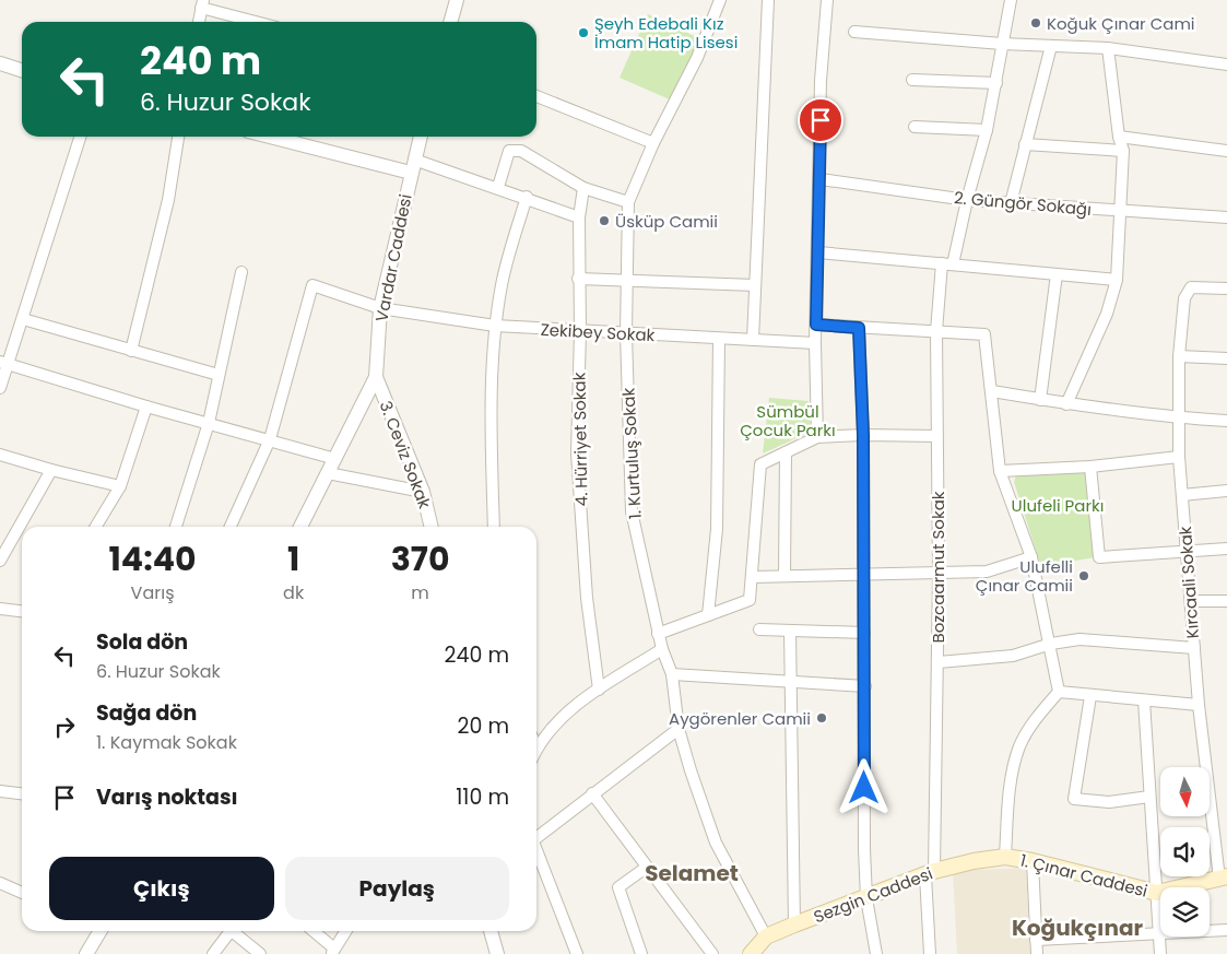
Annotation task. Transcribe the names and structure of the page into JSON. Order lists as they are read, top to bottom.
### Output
{
  "streets": {
    "main road": ["1. Çınar Caddesi", "Sezgin Caddesi"],
    "street": [
      "2. Güngör Sokağı",
      "Vardar Caddesi",
      "Zekibey Sokak",
      "4. Hürriyet Sokak",
      "1. Kurtuluş Sokak",
      "3. Ceviz Sokak",
      "Bozcaarmut Sokak",
      "Kırcaali Sokak"
    ]
  },
  "crossings": [
    ["Vardar Caddesi", "Zekibey Sokak"],
    ["Vardar Caddesi", "3. Ceviz Sokak"],
    ["Zekibey Sokak", "4. Hürriyet Sokak"],
    ["Zekibey Sokak", "1. Kurtuluş Sokak"],
    ["1. Kurtuluş Sokak", "Sezgin Caddesi"],
    ["Bozcaarmut Sokak", "Sezgin Caddesi"],
    ["Kırcaali Sokak", "1. Çınar Caddesi"],
    ["1. Çınar Caddesi", "Sezgin Caddesi"]
  ],
  "districts": ["Selamet", "Koğukçınar"],
  "parks": ["Sümbül Çocuk Parkı", "Ulufeli Parkı"],
  "places": [
    "Koğuk Çınar Cami",
    "Şeyh Edebali Kız İmam Hatip Lisesi",
    "Üsküp Camii",
    "Ulufelli Çınar Camii",
    "Aygörenler Camii"
  ],
  "north": "bottom",
  "page": {
    "turn": ["240 m", "6. Huzur Sokak"],
    "eta": [
      "14:40",
      "Varış",
      "1",
      "dk",
      "370",
      "m"
    ],
    "list": [
      {
        "name": "Sola dön",
        "note": "6. Huzur Sokak",
        "value": "240 m"
      },
      {
        "name": "Sağa dön",
        "note": "1. Kaymak Sokak",
        "value": "20 m"
      },
      {
        "name": "Varış noktası",
        "value": "110 m"
      }
    ],
    "buttons": ["Çıkış", "Paylaş"]
  }
}
